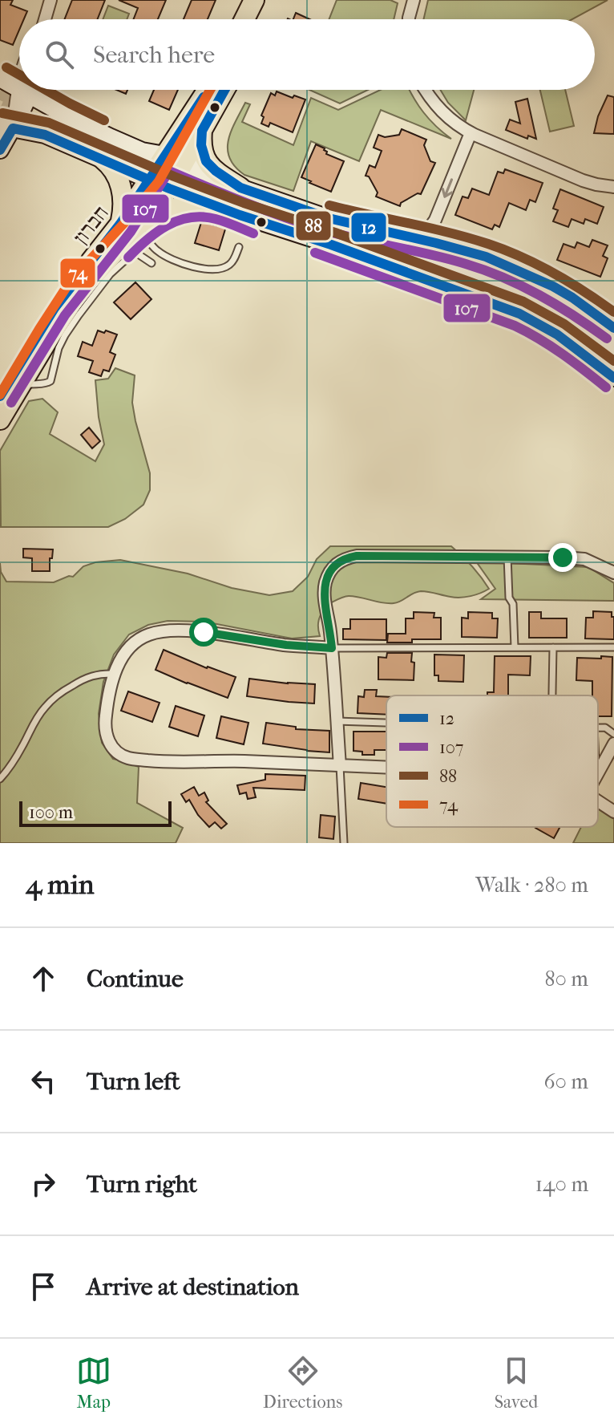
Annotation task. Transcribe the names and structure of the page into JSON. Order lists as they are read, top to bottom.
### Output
{
  "streets": {
    "highway": ["חברון"]
  },
  "lines": [
    "transit line 88",
    "transit line 12",
    "transit line 74",
    "transit line 107"
  ],
  "legend": [
    "12",
    "107",
    "88",
    "74"
  ],
  "scale_bar": "100 m",
  "page": {
    "search": "Search here",
    "scale": "100 m",
    "heading": ["4 min", "Walk · 280 m"],
    "list": [
      ["Continue", "80 m"],
      ["Turn left", "60 m"],
      ["Turn right", "140 m"],
      "Arrive at destination"
    ],
    "nav": ["Map", "Directions", "Saved"]
  }
}
